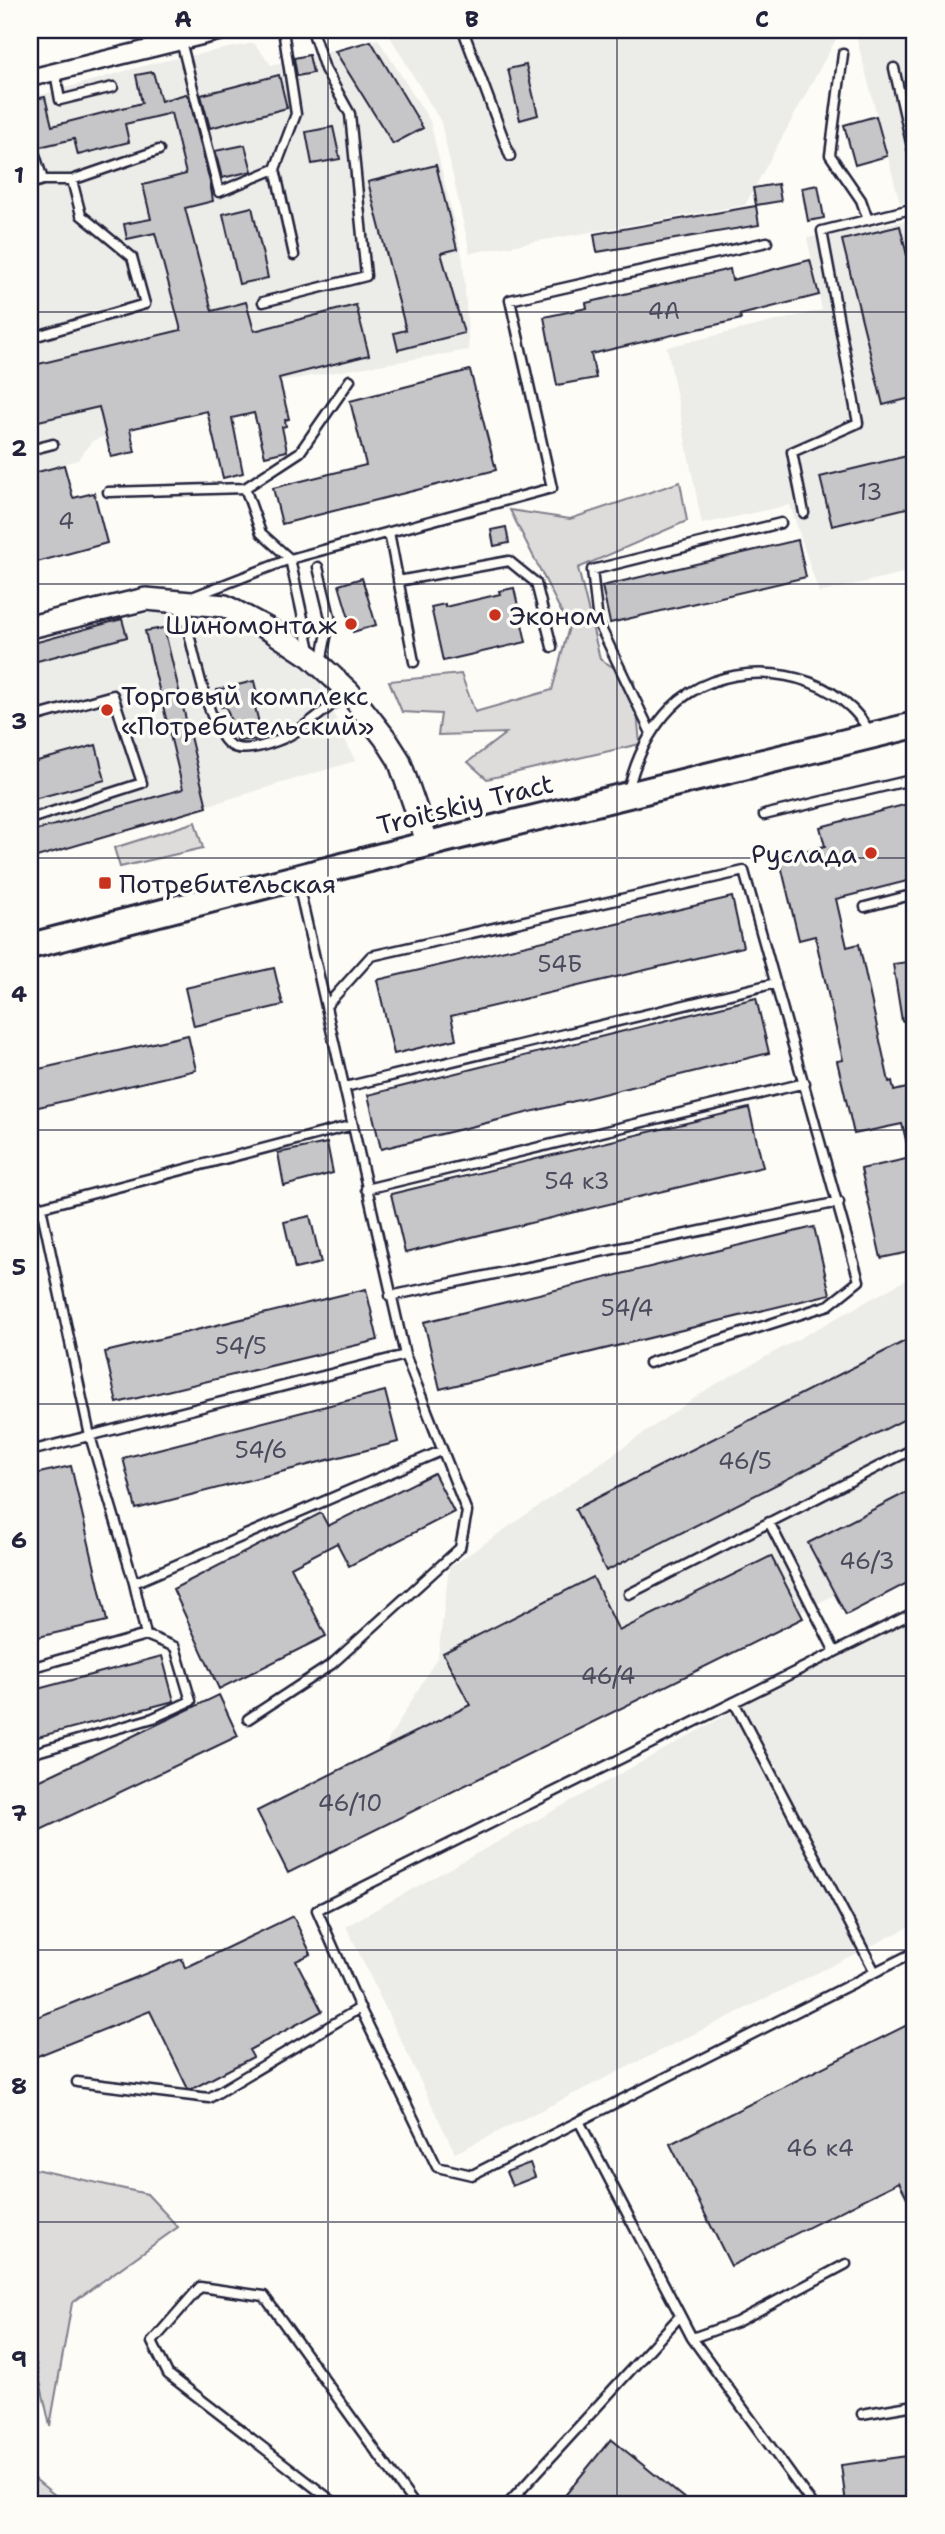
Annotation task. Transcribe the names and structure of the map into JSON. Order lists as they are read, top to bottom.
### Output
{
  "streets": {
    "main road": ["Troitskiy Tract"]
  },
  "places": {
    "other": [
      "Эконом",
      "Шиномонтаж",
      "Торговый комплекс «Потребительский»",
      "Руслада"
    ],
    "transit": ["Потребительская"]
  },
  "house_numbers": [
    "4А",
    "13",
    "4",
    "54Б",
    "54 к3",
    "54/4",
    "54/5",
    "54/6",
    "46/5",
    "46/3",
    "46/4",
    "46/10",
    "46 к4"
  ],
  "grid": {
    "columns": ["A", "B", "C"],
    "rows": [
      "1",
      "2",
      "3",
      "4",
      "5",
      "6",
      "7",
      "8",
      "9"
    ]
  }
}
